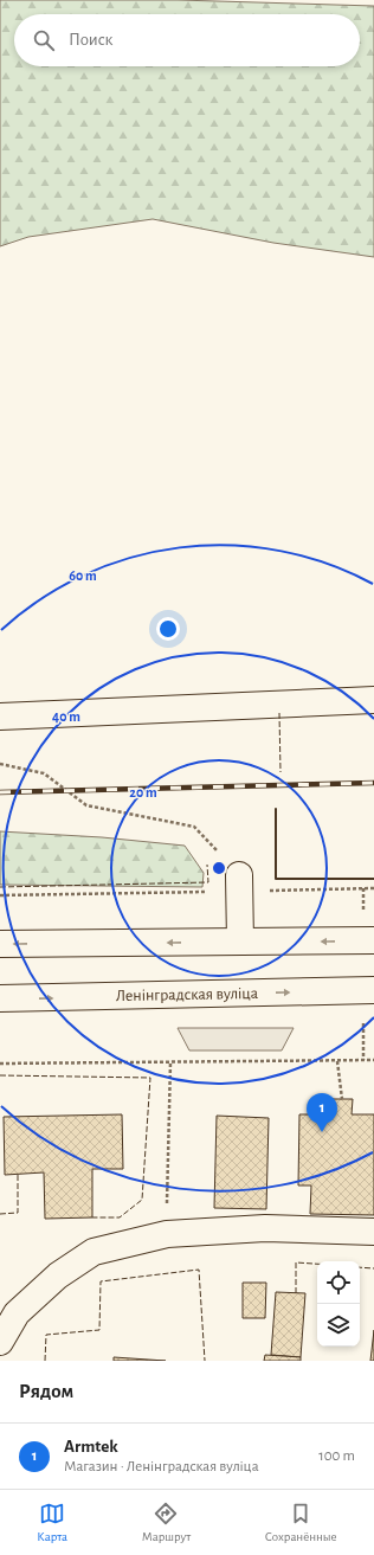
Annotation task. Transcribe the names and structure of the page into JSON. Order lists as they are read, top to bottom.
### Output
{
  "streets": {
    "main road": ["Ленінградская вуліца"]
  },
  "page": {
    "search": "Поиск",
    "pins": "1",
    "heading": "Рядом",
    "list": [
      {
        "mark": "1",
        "name": "Armtek",
        "note": "Магазин · Ленінградская вуліца",
        "value": "100 m"
      }
    ],
    "nav": ["Карта", "Маршрут", "Сохранённые"]
  },
  "rings": ["60 m", "40 m", "20 m"]
}
